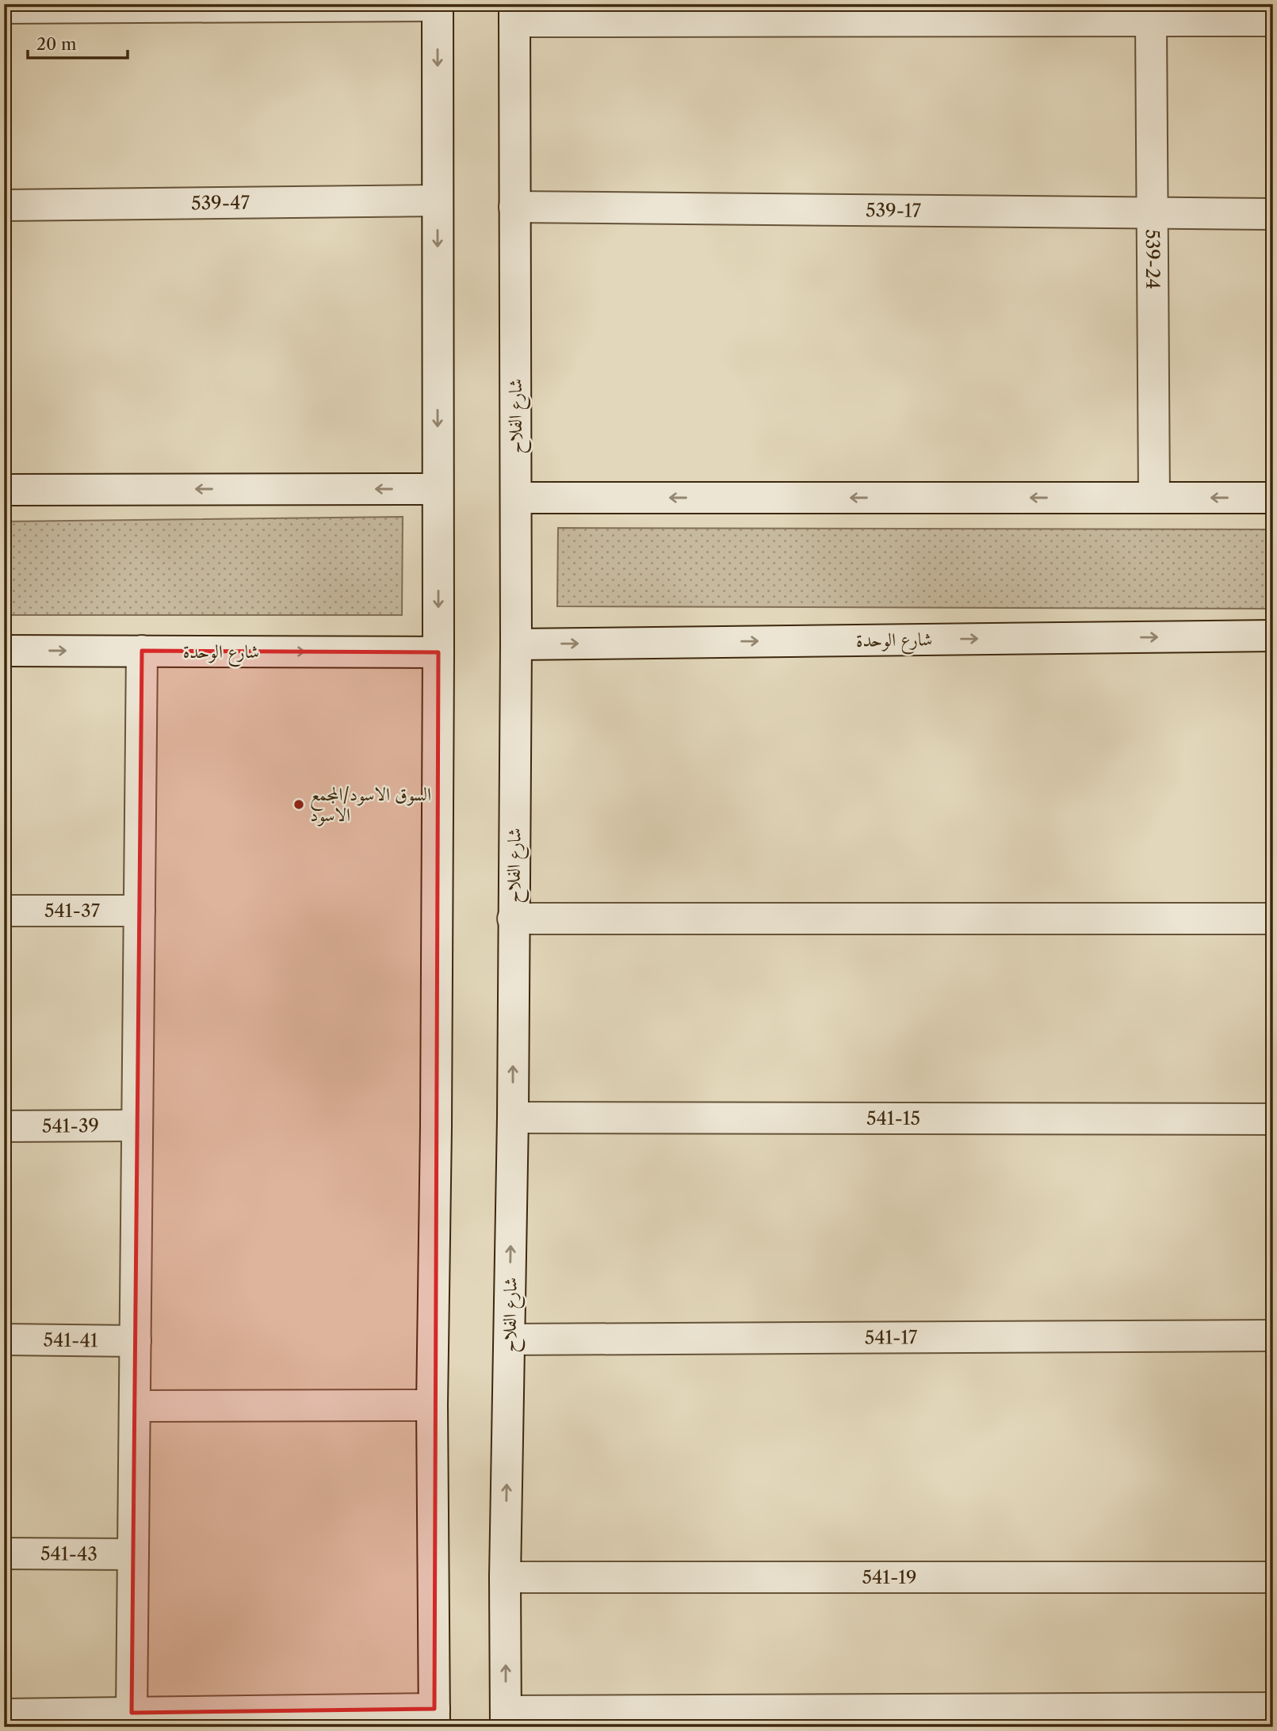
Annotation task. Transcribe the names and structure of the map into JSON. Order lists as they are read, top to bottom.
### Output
{
  "streets": {
    "street": [
      "539-47",
      "539-17",
      "539-24",
      "شارع الفلاح",
      "شارع الوحدة",
      "541-37",
      "541-15",
      "541-39",
      "541-17",
      "541-41",
      "541-43",
      "541-19"
    ]
  },
  "crossings": [
    ["539-17", "539-24"],
    ["539-17", "شارع الفلاح"],
    ["شارع الفلاح", "شارع الوحدة"],
    ["شارع الفلاح", "541-15"],
    ["شارع الفلاح", "541-17"],
    ["شارع الفلاح", "541-19"]
  ],
  "places": ["السوق الاسود/المجمع الاسود"],
  "scale_bar": "20 m"
}
